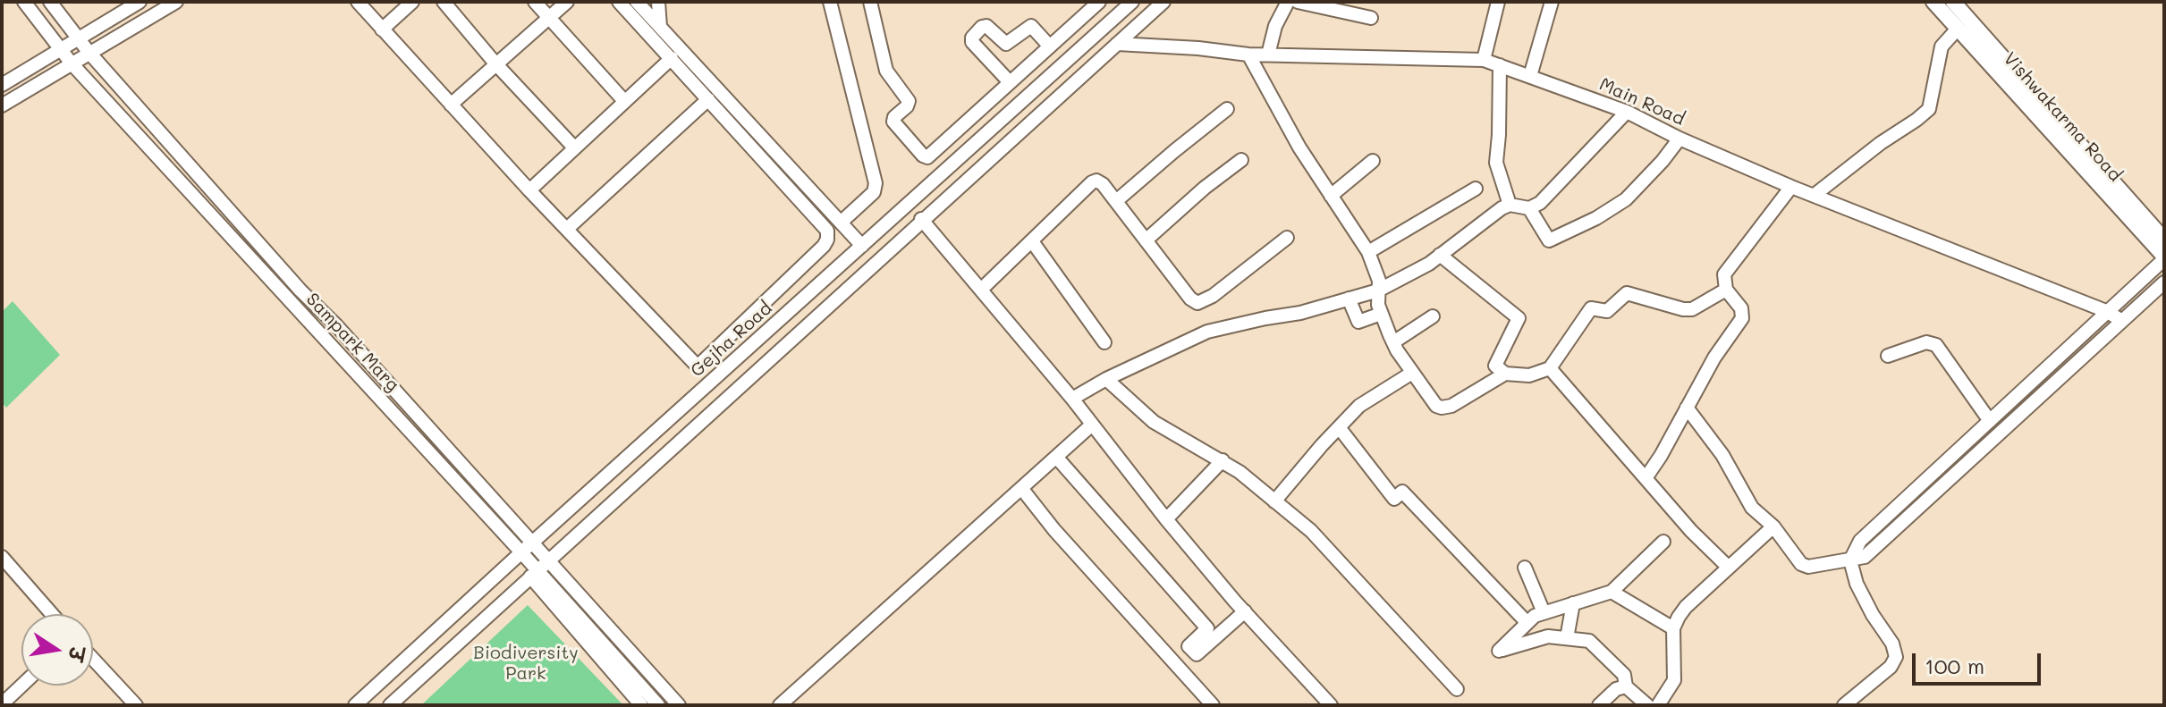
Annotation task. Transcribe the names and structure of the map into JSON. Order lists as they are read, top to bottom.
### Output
{
  "streets": {
    "main road": ["Vishwakarma Road"],
    "street": ["Main Road", "Gejha Road", "Sampark Marg"]
  },
  "crossings": [
    ["Gejha Road", "Sampark Marg"]
  ],
  "parks": ["Biodiversity Park"],
  "scale_bar": "100 m",
  "north": "right"
}
